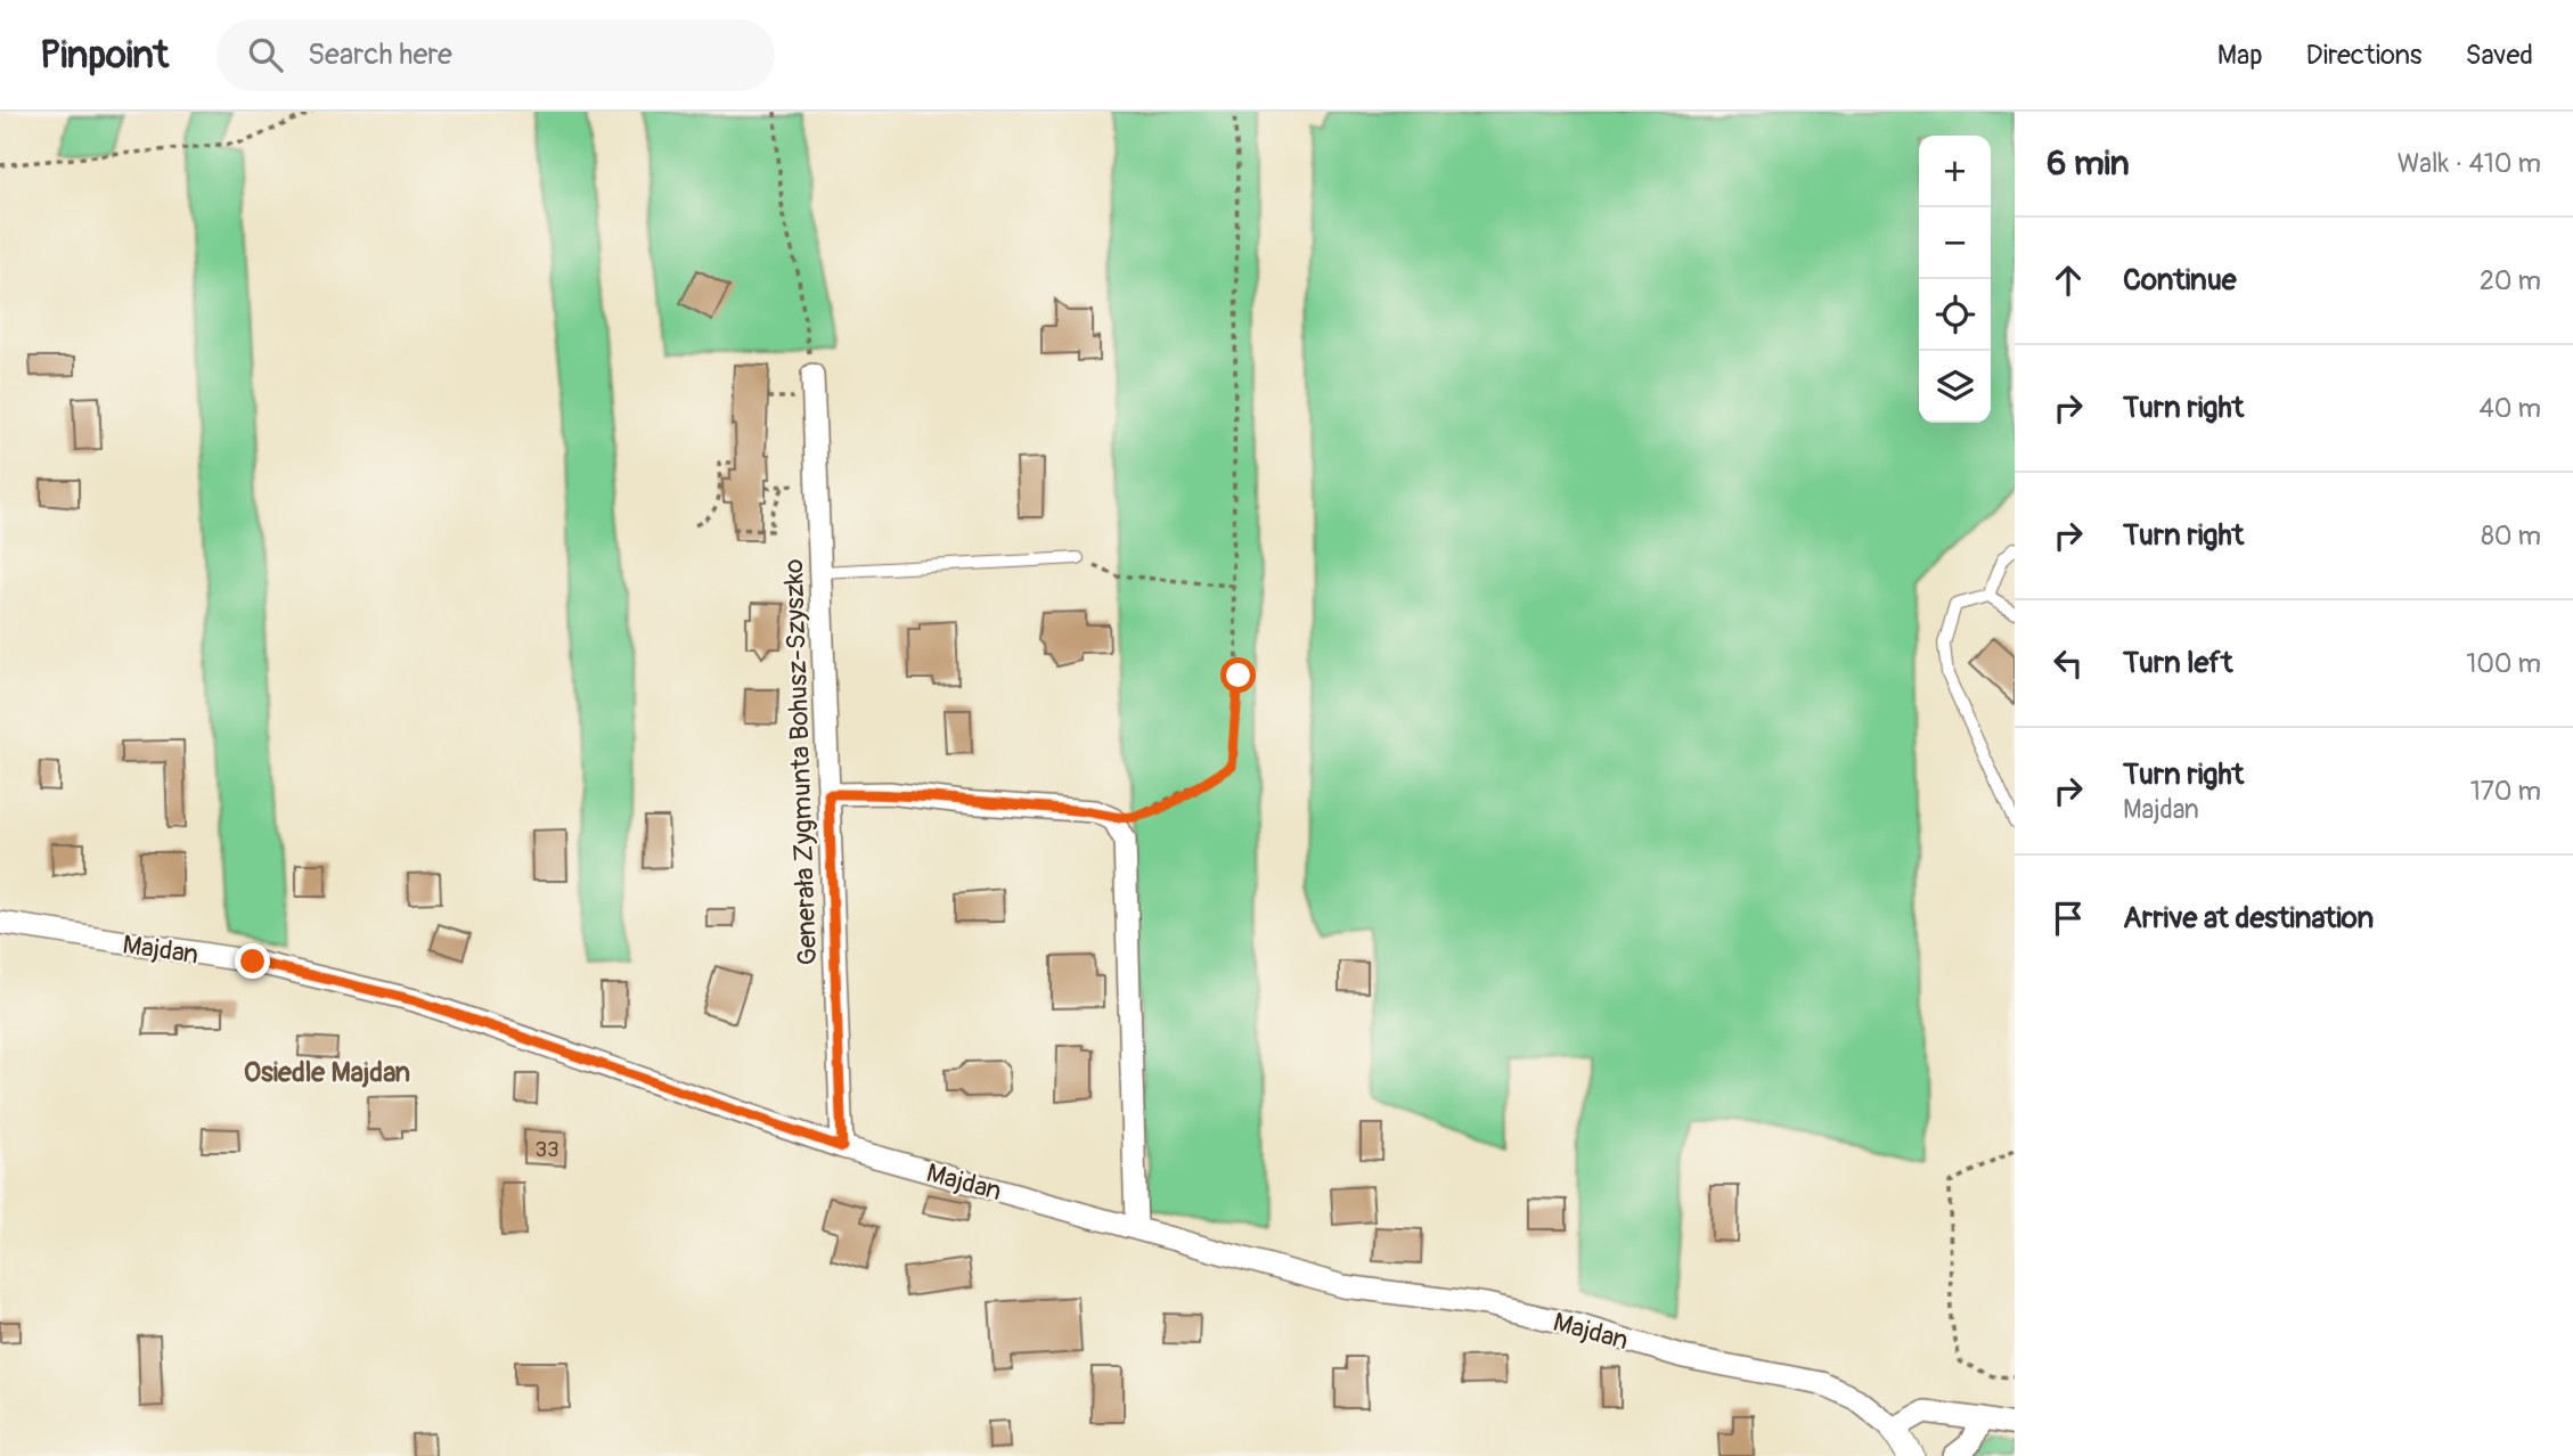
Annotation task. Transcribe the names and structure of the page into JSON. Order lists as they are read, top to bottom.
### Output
{
  "streets": {
    "street": ["Generała Zygmunta Bohusz-Szyszko", "Majdan"]
  },
  "crossings": [
    ["Generała Zygmunta Bohusz-Szyszko", "Majdan"]
  ],
  "districts": ["Osiedle Majdan"],
  "house_numbers": ["33"],
  "page": {
    "header": "Pinpoint",
    "search": "Search here",
    "nav": ["Map", "Directions", "Saved"],
    "heading": ["6 min", "Walk · 410 m"],
    "map_buttons": ["+", "−"],
    "list": [
      ["Continue", "20 m"],
      ["Turn right", "40 m"],
      ["Turn right", "80 m"],
      ["Turn left", "100 m"],
      ["Turn right", "Majdan", "170 m"],
      "Arrive at destination"
    ]
  }
}
